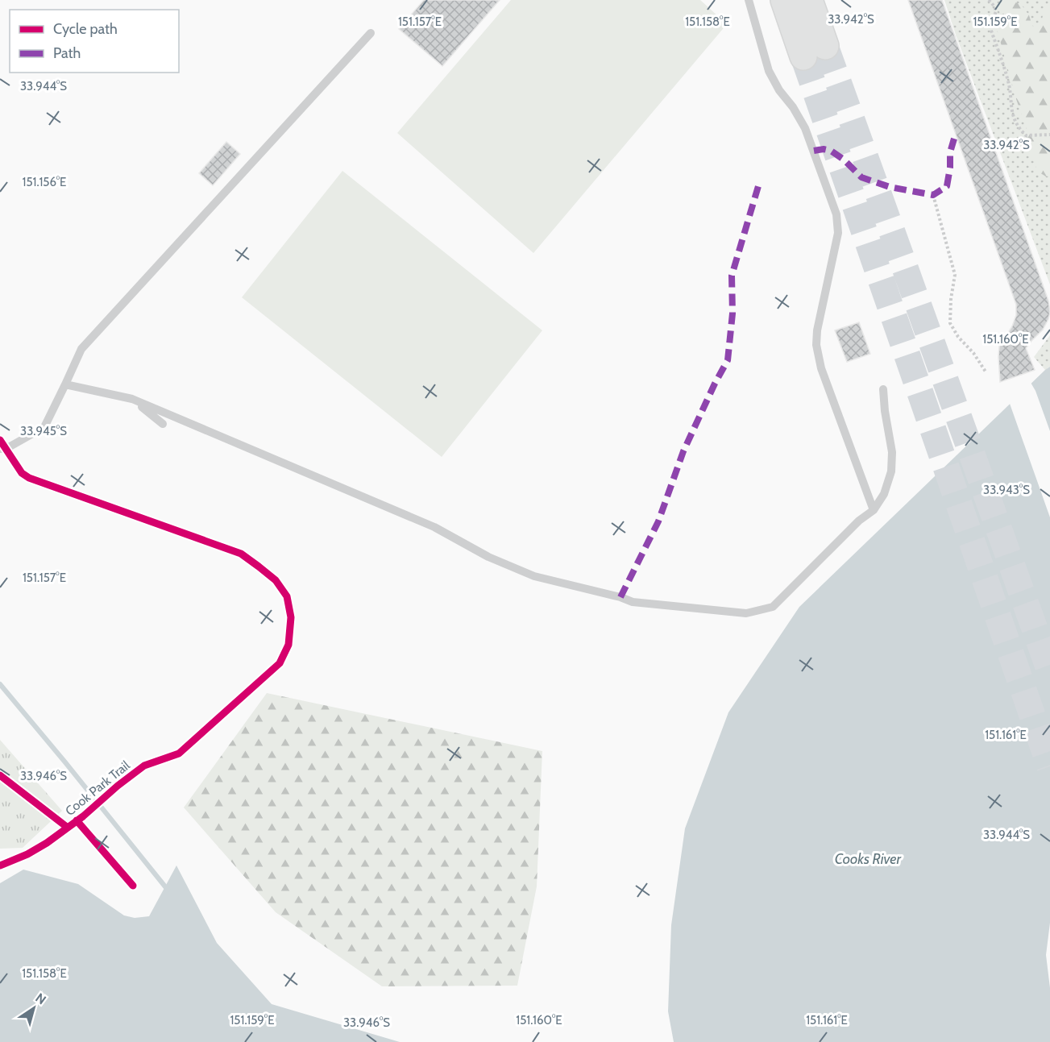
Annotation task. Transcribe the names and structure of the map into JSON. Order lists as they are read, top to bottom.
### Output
{
  "streets": {
    "cycle path": ["Cook Park Trail"]
  },
  "water": ["Cooks River"],
  "legend": ["Cycle path", "Path"],
  "north": "top right",
  "coordinates": [
    "33.942°S",
    "151.157°E",
    "151.158°E",
    "151.159°E",
    "33.944°S",
    "151.156°E",
    "151.160°E",
    "33.945°S",
    "33.943°S",
    "151.161°E",
    "33.946°S"
  ]
}
